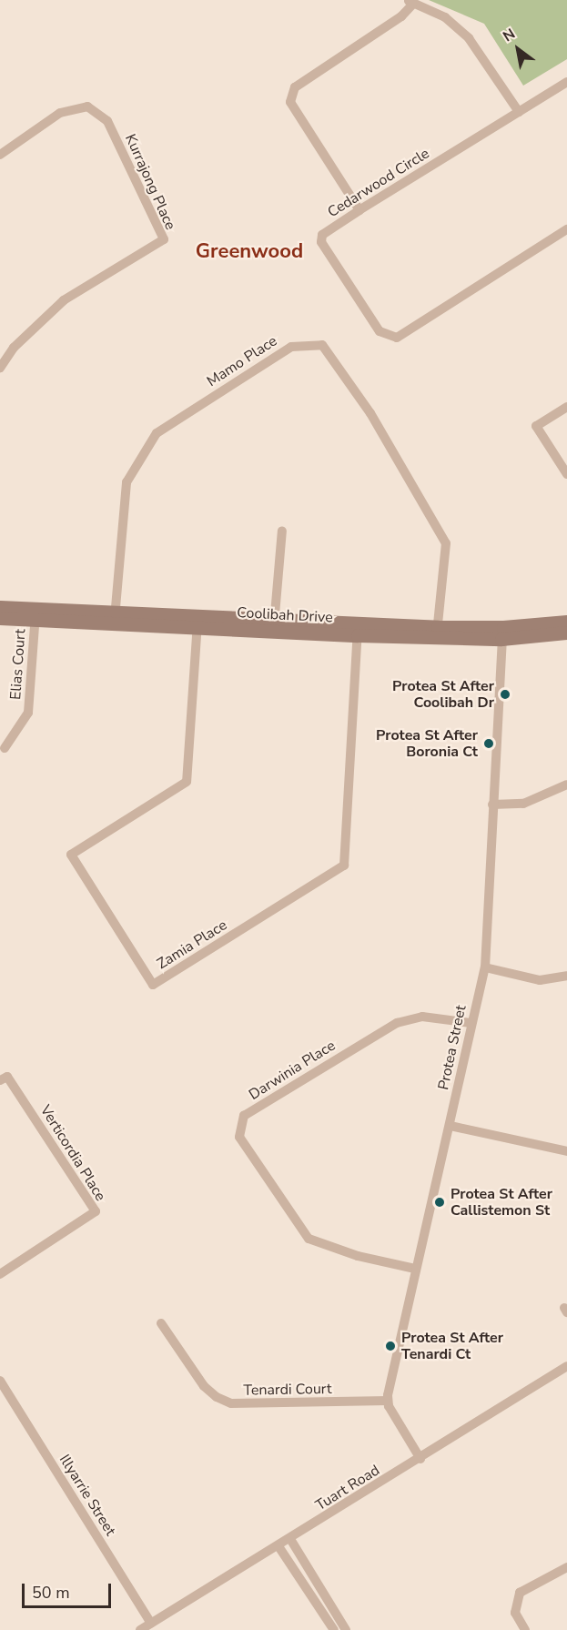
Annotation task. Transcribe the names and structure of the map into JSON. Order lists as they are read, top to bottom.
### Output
{
  "streets": {
    "main road": ["Coolibah Drive"],
    "street": [
      "Kurrajong Place",
      "Cedarwood Circle",
      "Mamo Place",
      "Elias Court",
      "Zamia Place",
      "Protea Street",
      "Darwinia Place",
      "Verticordia Place",
      "Tenardi Court",
      "Tuart Road",
      "Illyarrie Street"
    ]
  },
  "crossings": [
    ["Mamo Place", "Coolibah Drive"],
    ["Coolibah Drive", "Elias Court"],
    ["Coolibah Drive", "Zamia Place"],
    ["Coolibah Drive", "Protea Street"],
    ["Protea Street", "Darwinia Place"],
    ["Protea Street", "Tenardi Court"],
    ["Tuart Road", "Illyarrie Street"]
  ],
  "districts": ["Greenwood"],
  "places": [
    "Protea St After Coolibah Dr",
    "Protea St After Boronia Ct",
    "Protea St After Callistemon St",
    "Protea St After Tenardi Ct"
  ],
  "scale_bar": "50 m",
  "north": "top left"
}
